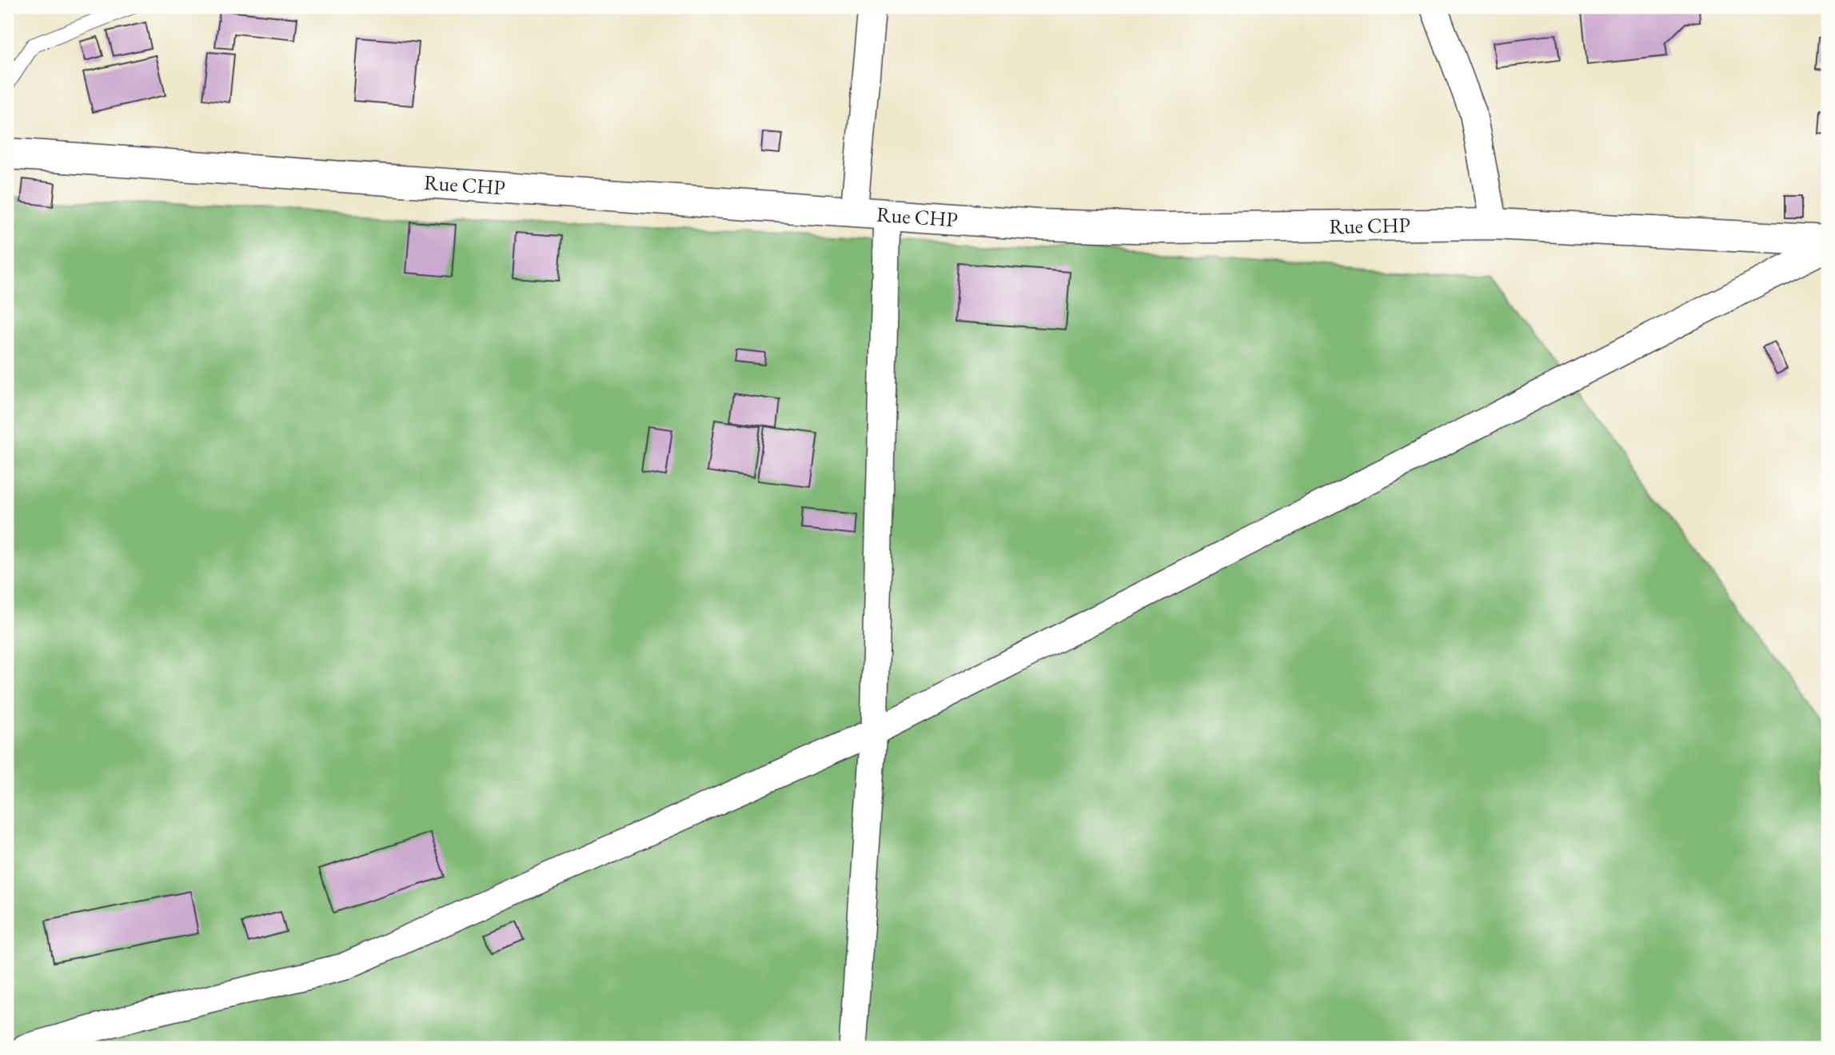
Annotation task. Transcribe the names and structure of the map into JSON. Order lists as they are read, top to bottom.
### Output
{
  "streets": {
    "street": ["Rue CHP"]
  }
}
